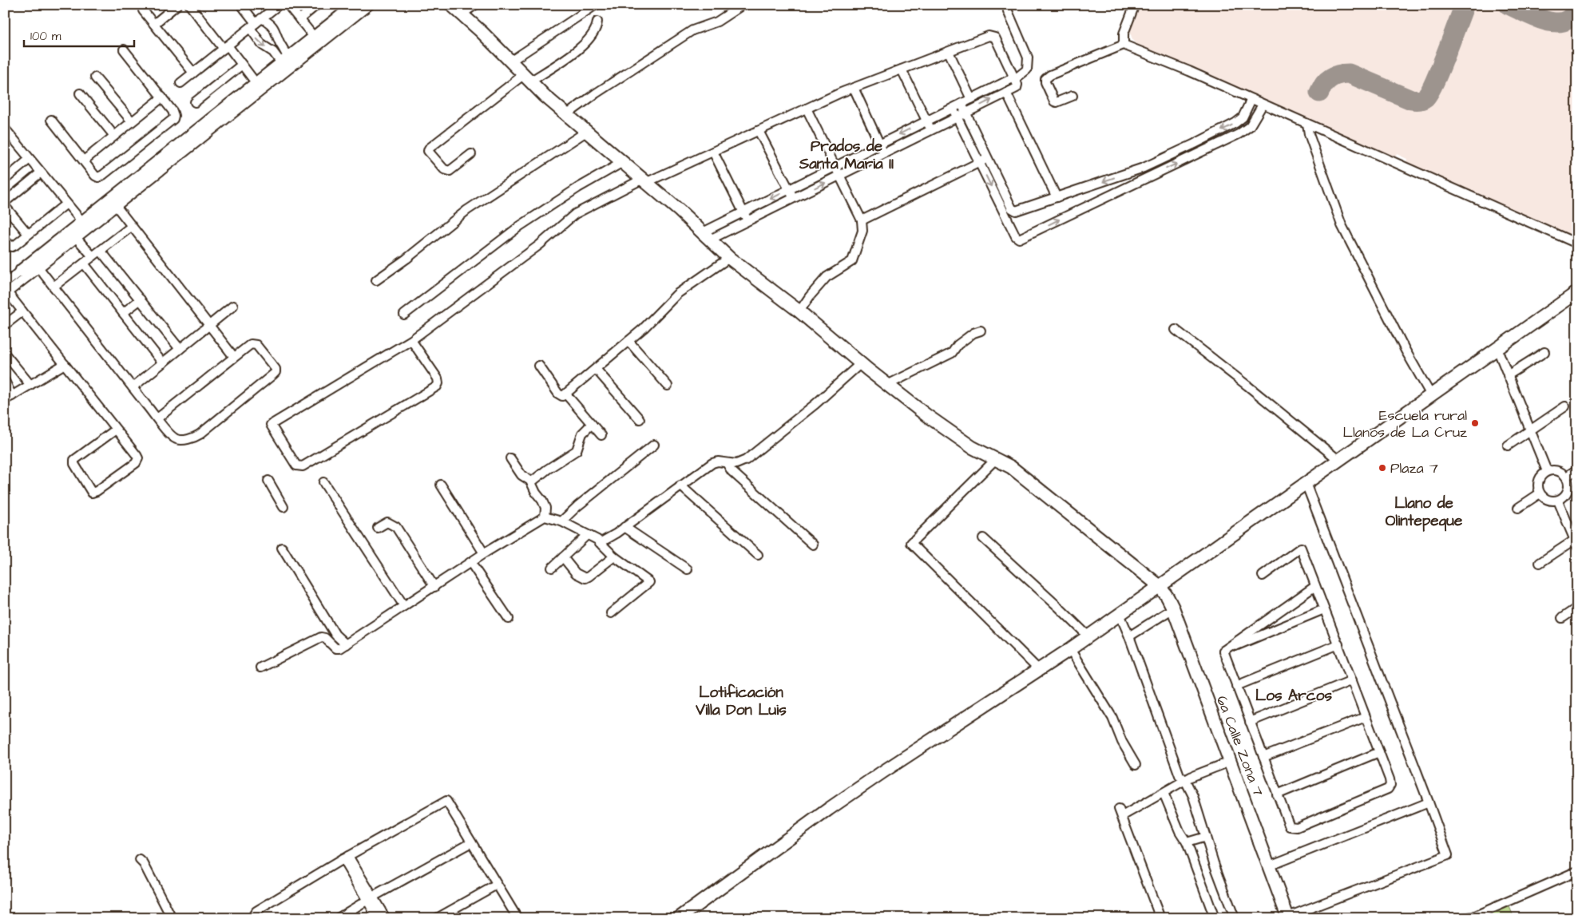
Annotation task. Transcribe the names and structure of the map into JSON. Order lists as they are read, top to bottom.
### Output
{
  "streets": {
    "street": ["6a Calle Zona 7"]
  },
  "districts": [
    "Prados de Santa Maria II",
    "Llano de Olintepeque",
    "Lotificación Villa Don Luis",
    "Los Arcos"
  ],
  "places": ["Escuela rural Llanos de La Cruz", "Plaza 7"],
  "scale_bar": "100 m"
}
